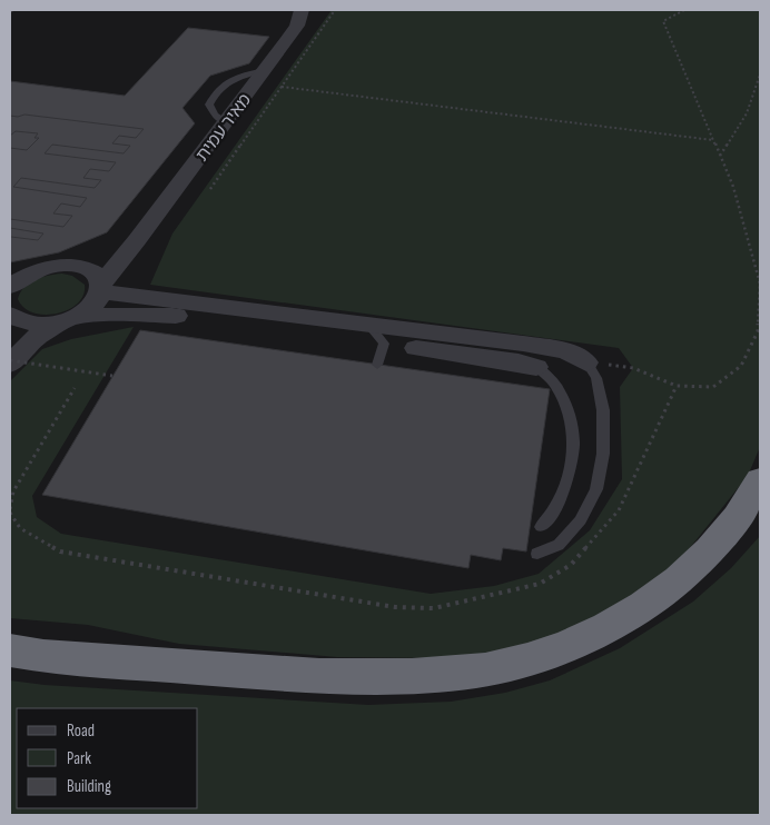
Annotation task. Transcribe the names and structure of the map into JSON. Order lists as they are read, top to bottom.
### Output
{
  "streets": {
    "street": ["מאיר עמית"]
  },
  "legend": ["Road", "Park", "Building"]
}
